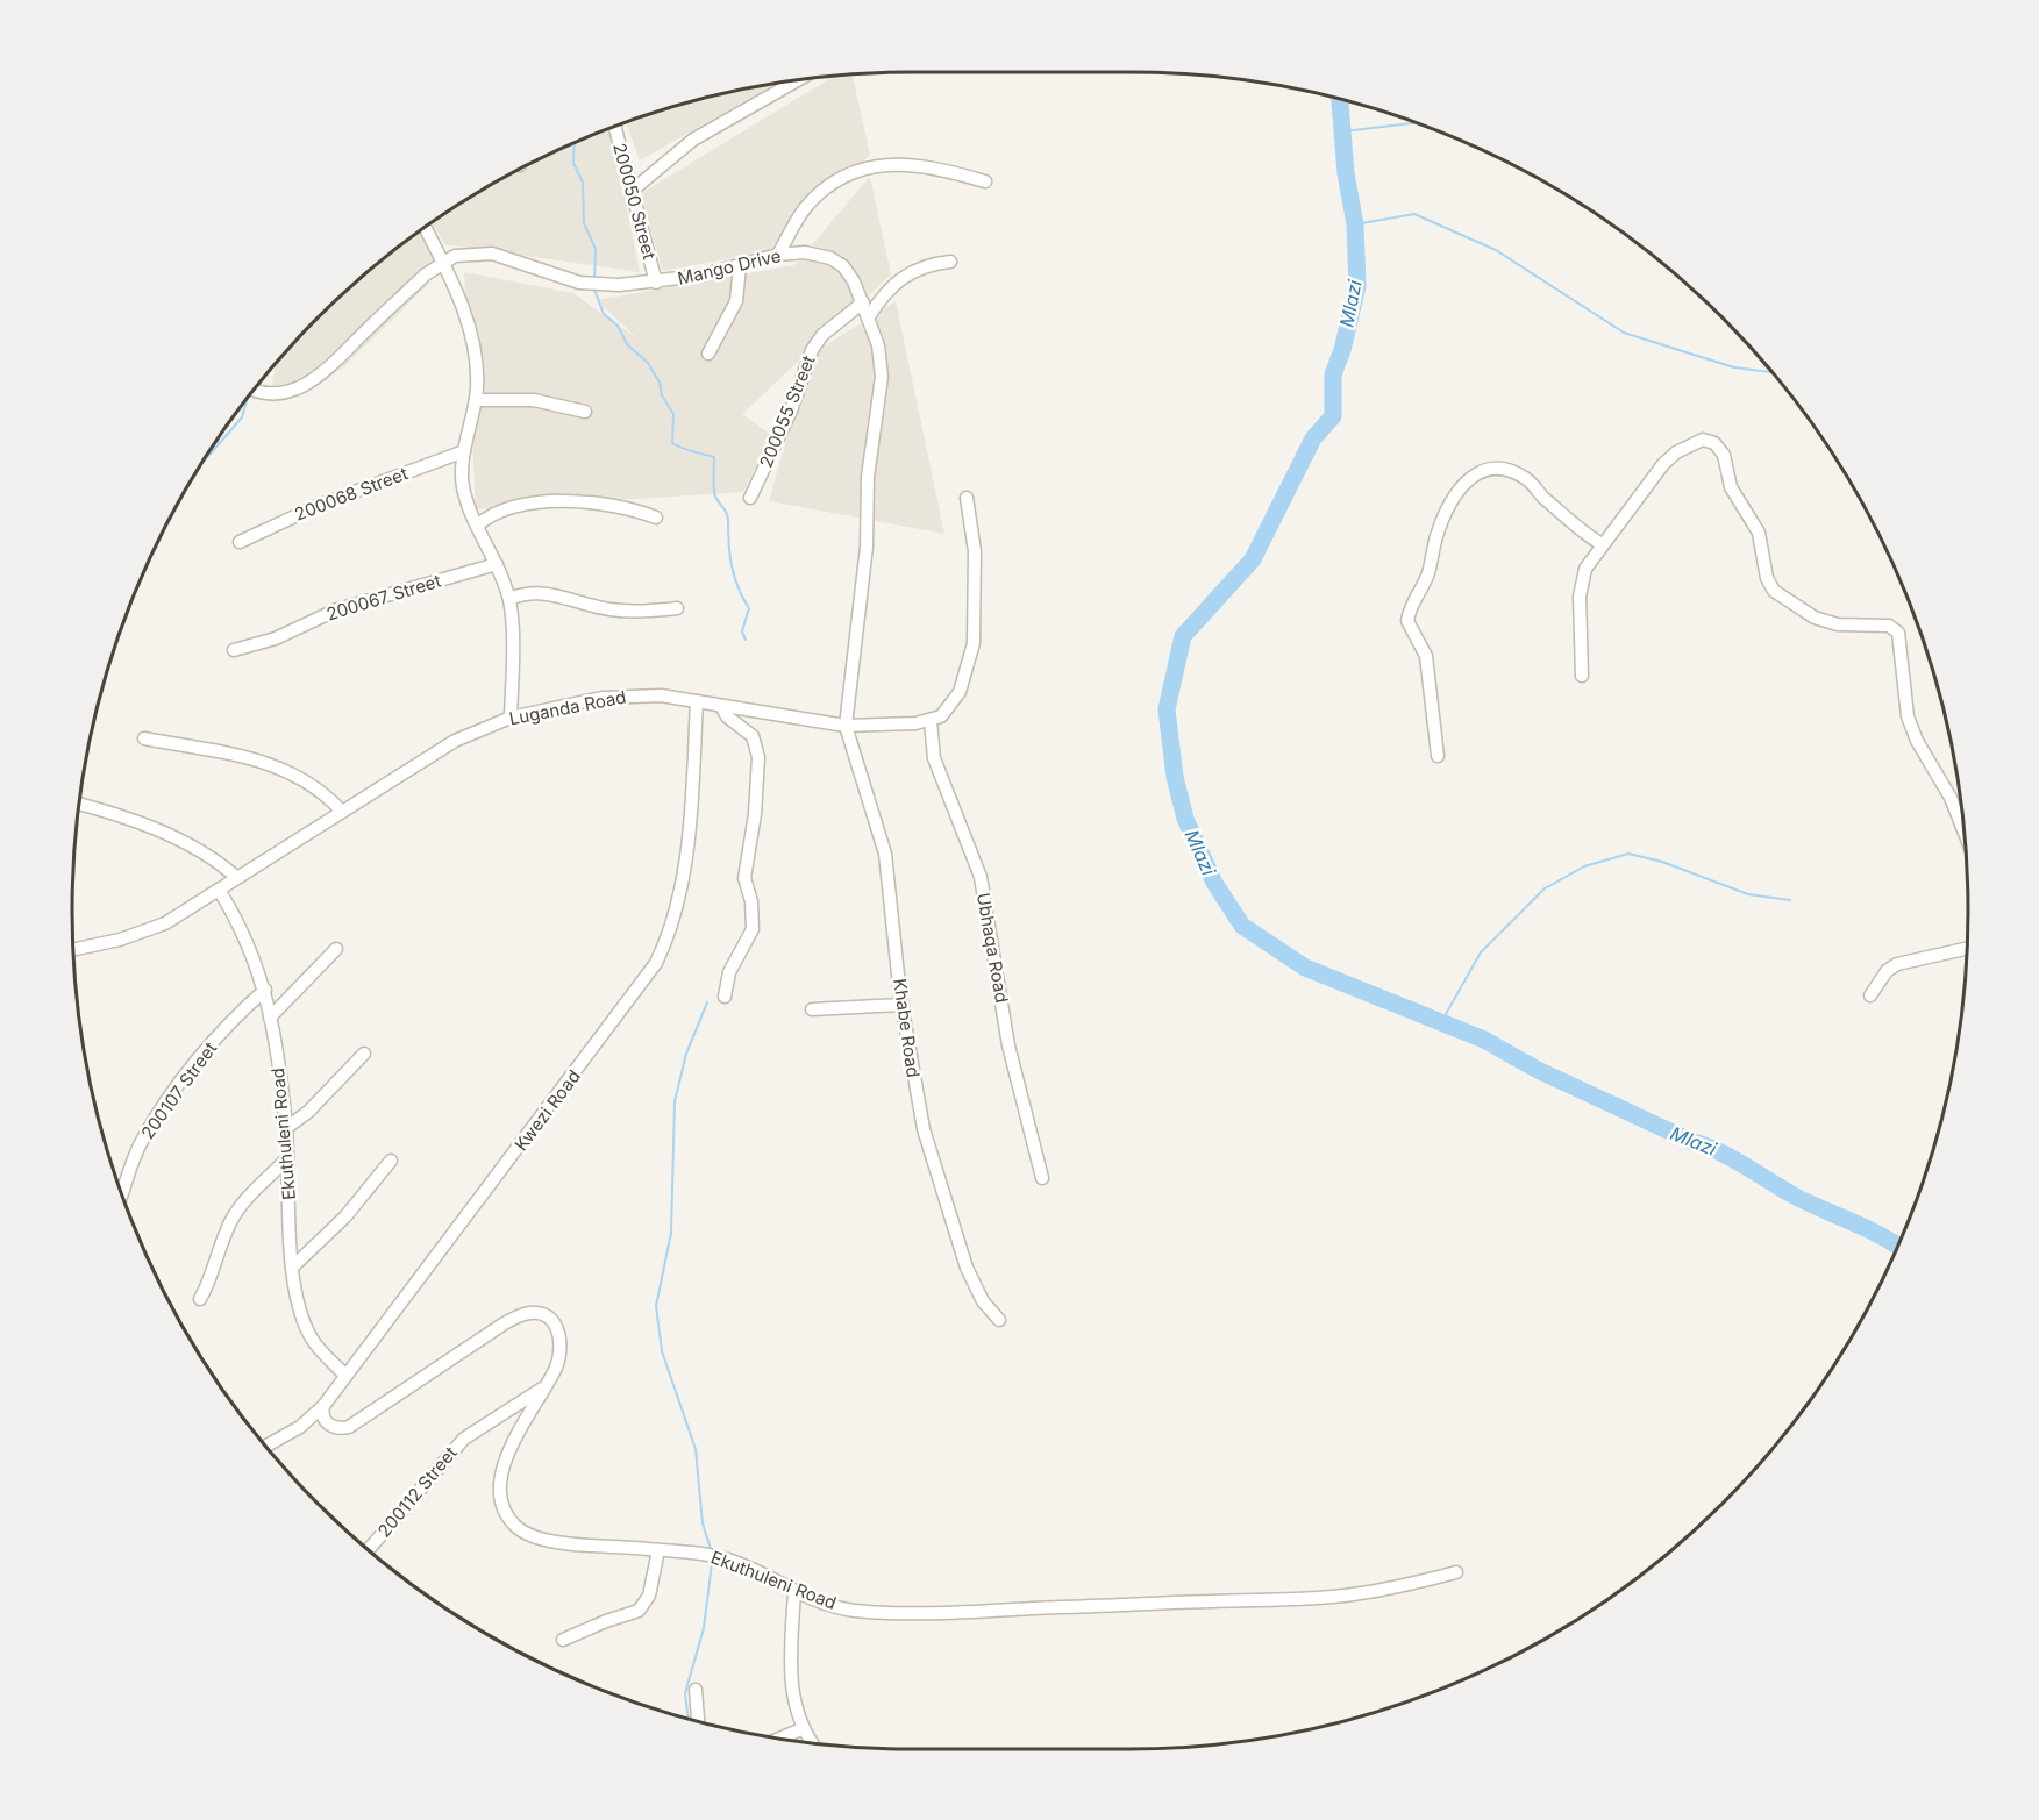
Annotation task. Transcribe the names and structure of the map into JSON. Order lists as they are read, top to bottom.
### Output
{
  "streets": {
    "street": [
      "200050 Street",
      "Mango Drive",
      "200055 Street",
      "200068 Street",
      "200067 Street",
      "Luganda Road",
      "Ubhaqa Road",
      "Khabe Road",
      "200107 Street",
      "Kwezi Road",
      "Ekuthuleni Road",
      "200112 Street"
    ]
  },
  "crossings": [
    ["200050 Street", "Mango Drive"],
    ["Mango Drive", "200055 Street"],
    ["Mango Drive", "Luganda Road"],
    ["Mango Drive", "Khabe Road"],
    ["Luganda Road", "Ubhaqa Road"],
    ["Luganda Road", "Khabe Road"],
    ["Luganda Road", "Kwezi Road"],
    ["Luganda Road", "Ekuthuleni Road"],
    ["200107 Street", "Ekuthuleni Road"],
    ["Kwezi Road", "Ekuthuleni Road"],
    ["Ekuthuleni Road", "200112 Street"]
  ],
  "water": ["Mlazi"]
}
